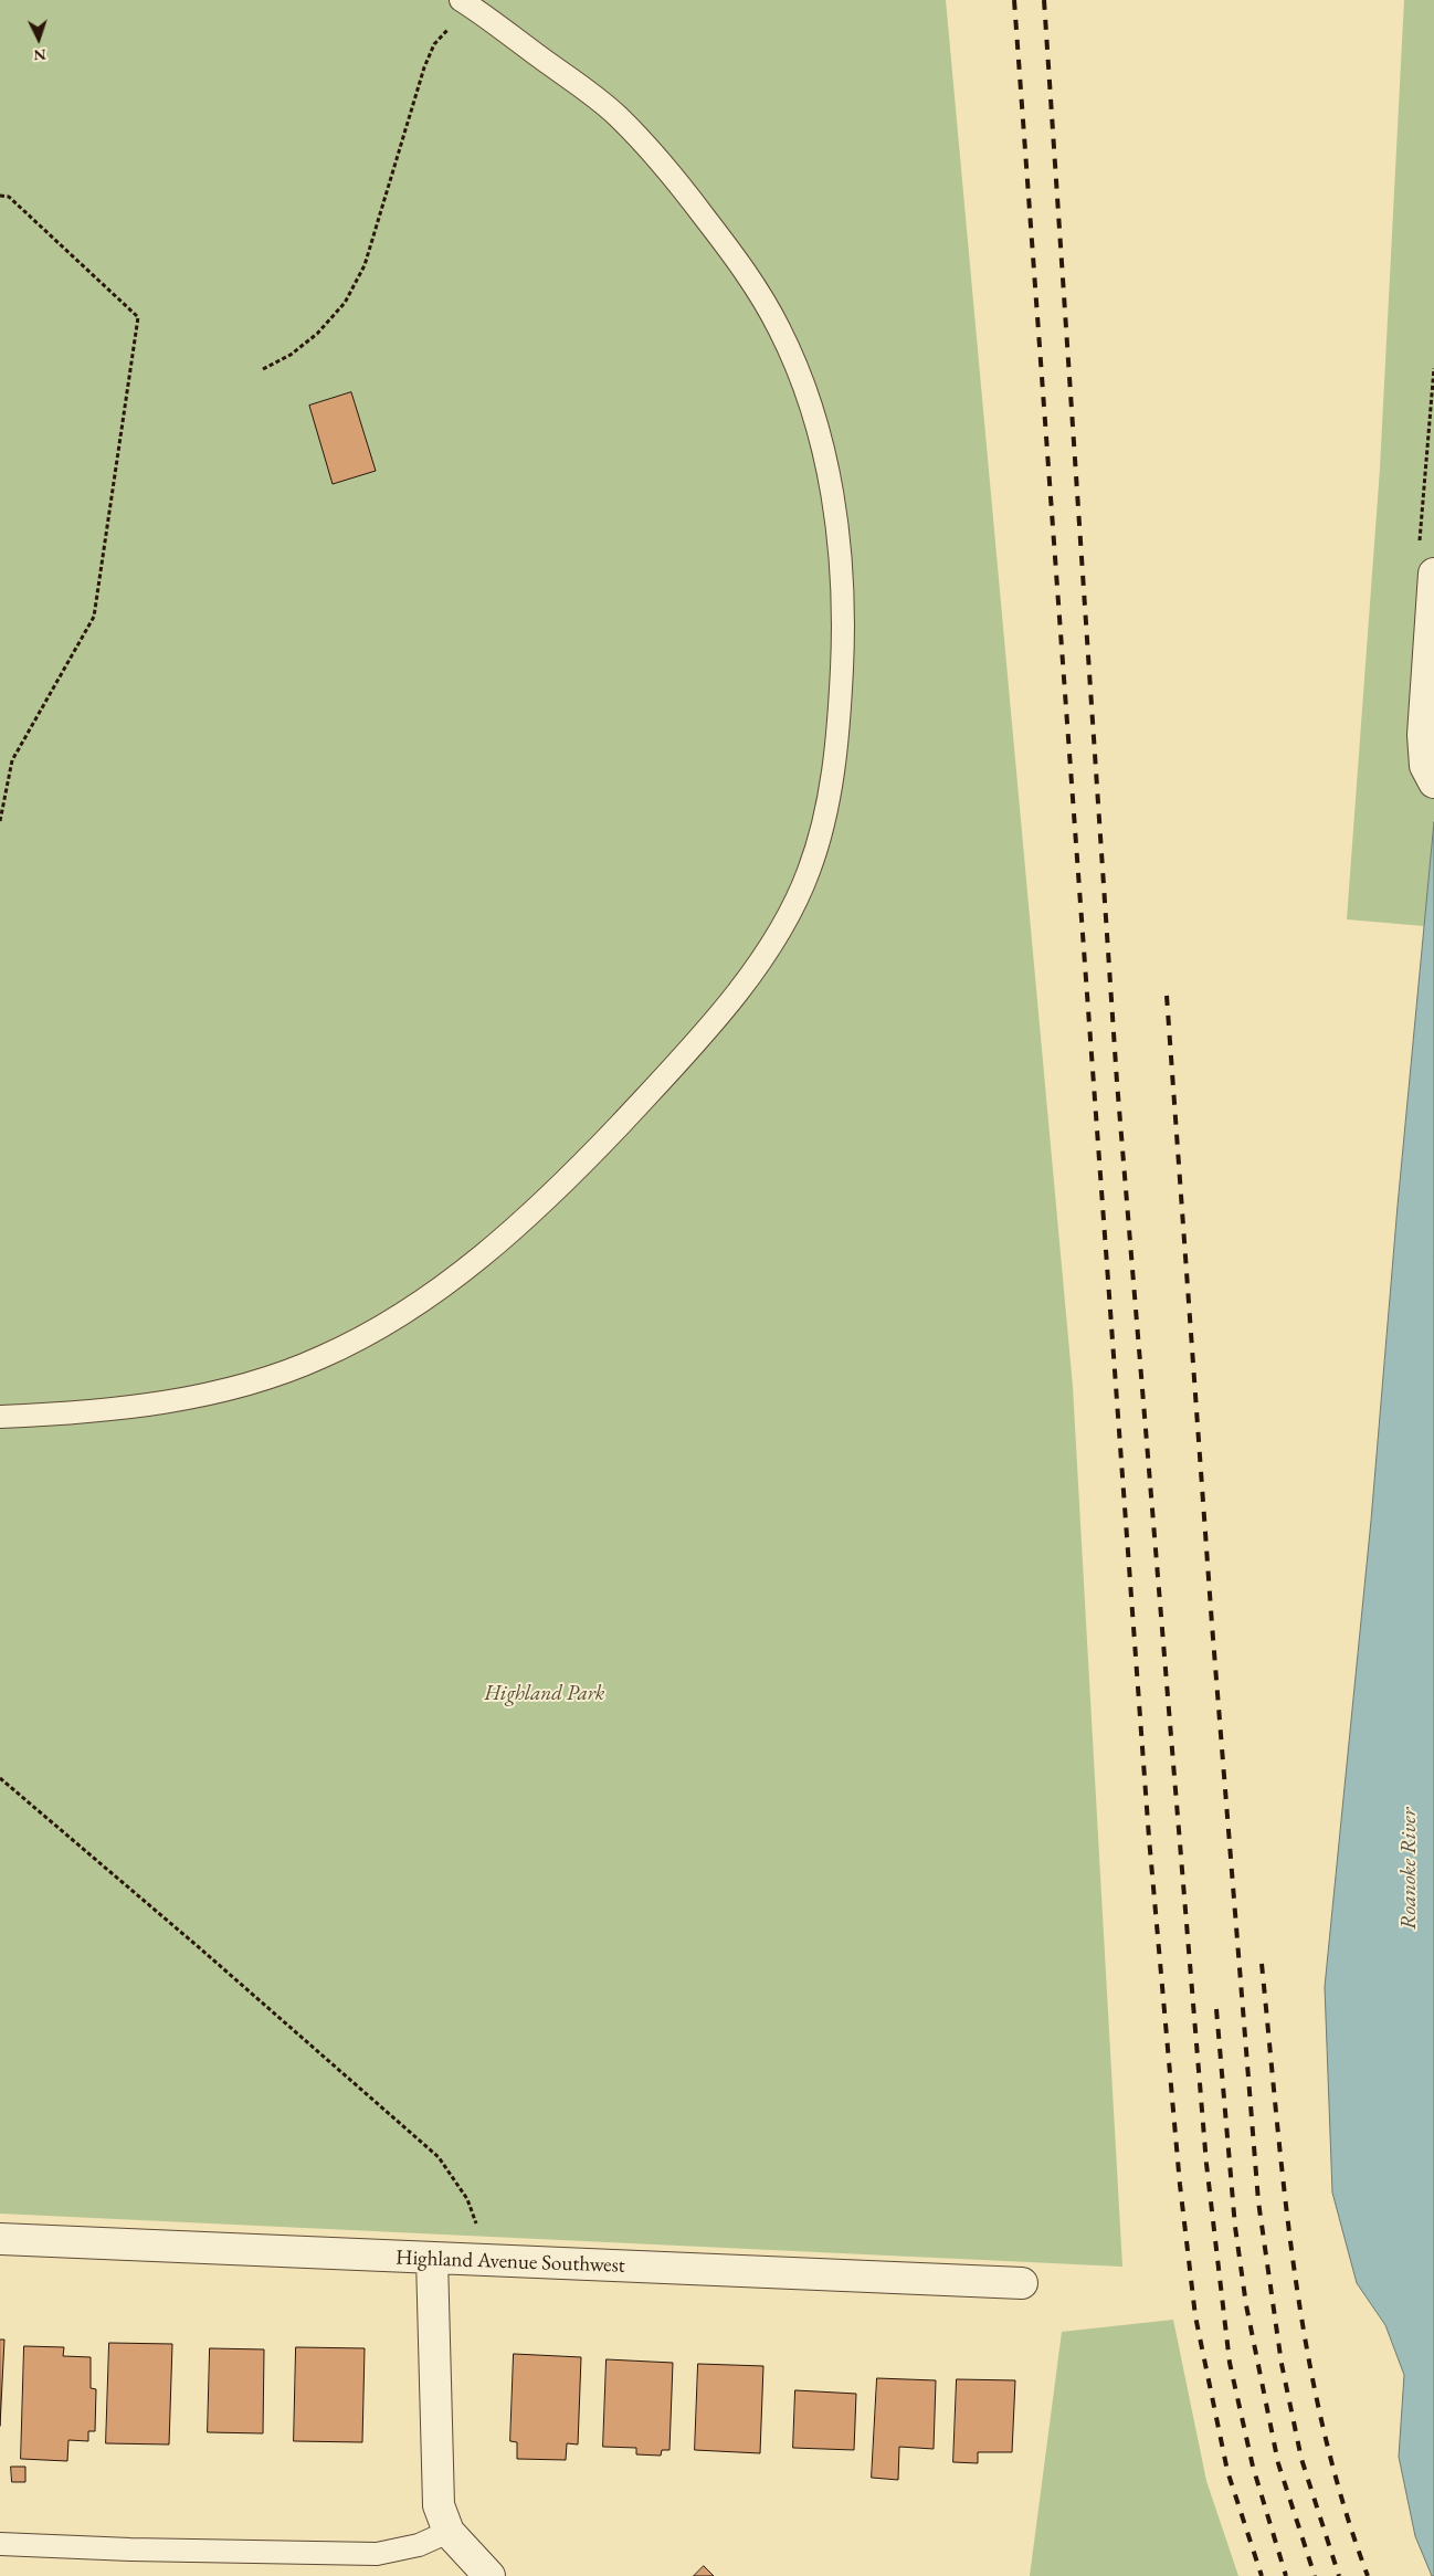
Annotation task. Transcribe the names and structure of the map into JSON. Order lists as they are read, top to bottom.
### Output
{
  "streets": {
    "street": ["Highland Avenue Southwest"]
  },
  "water": ["Roanoke River"],
  "parks": ["Highland Park"],
  "north": "bottom"
}
